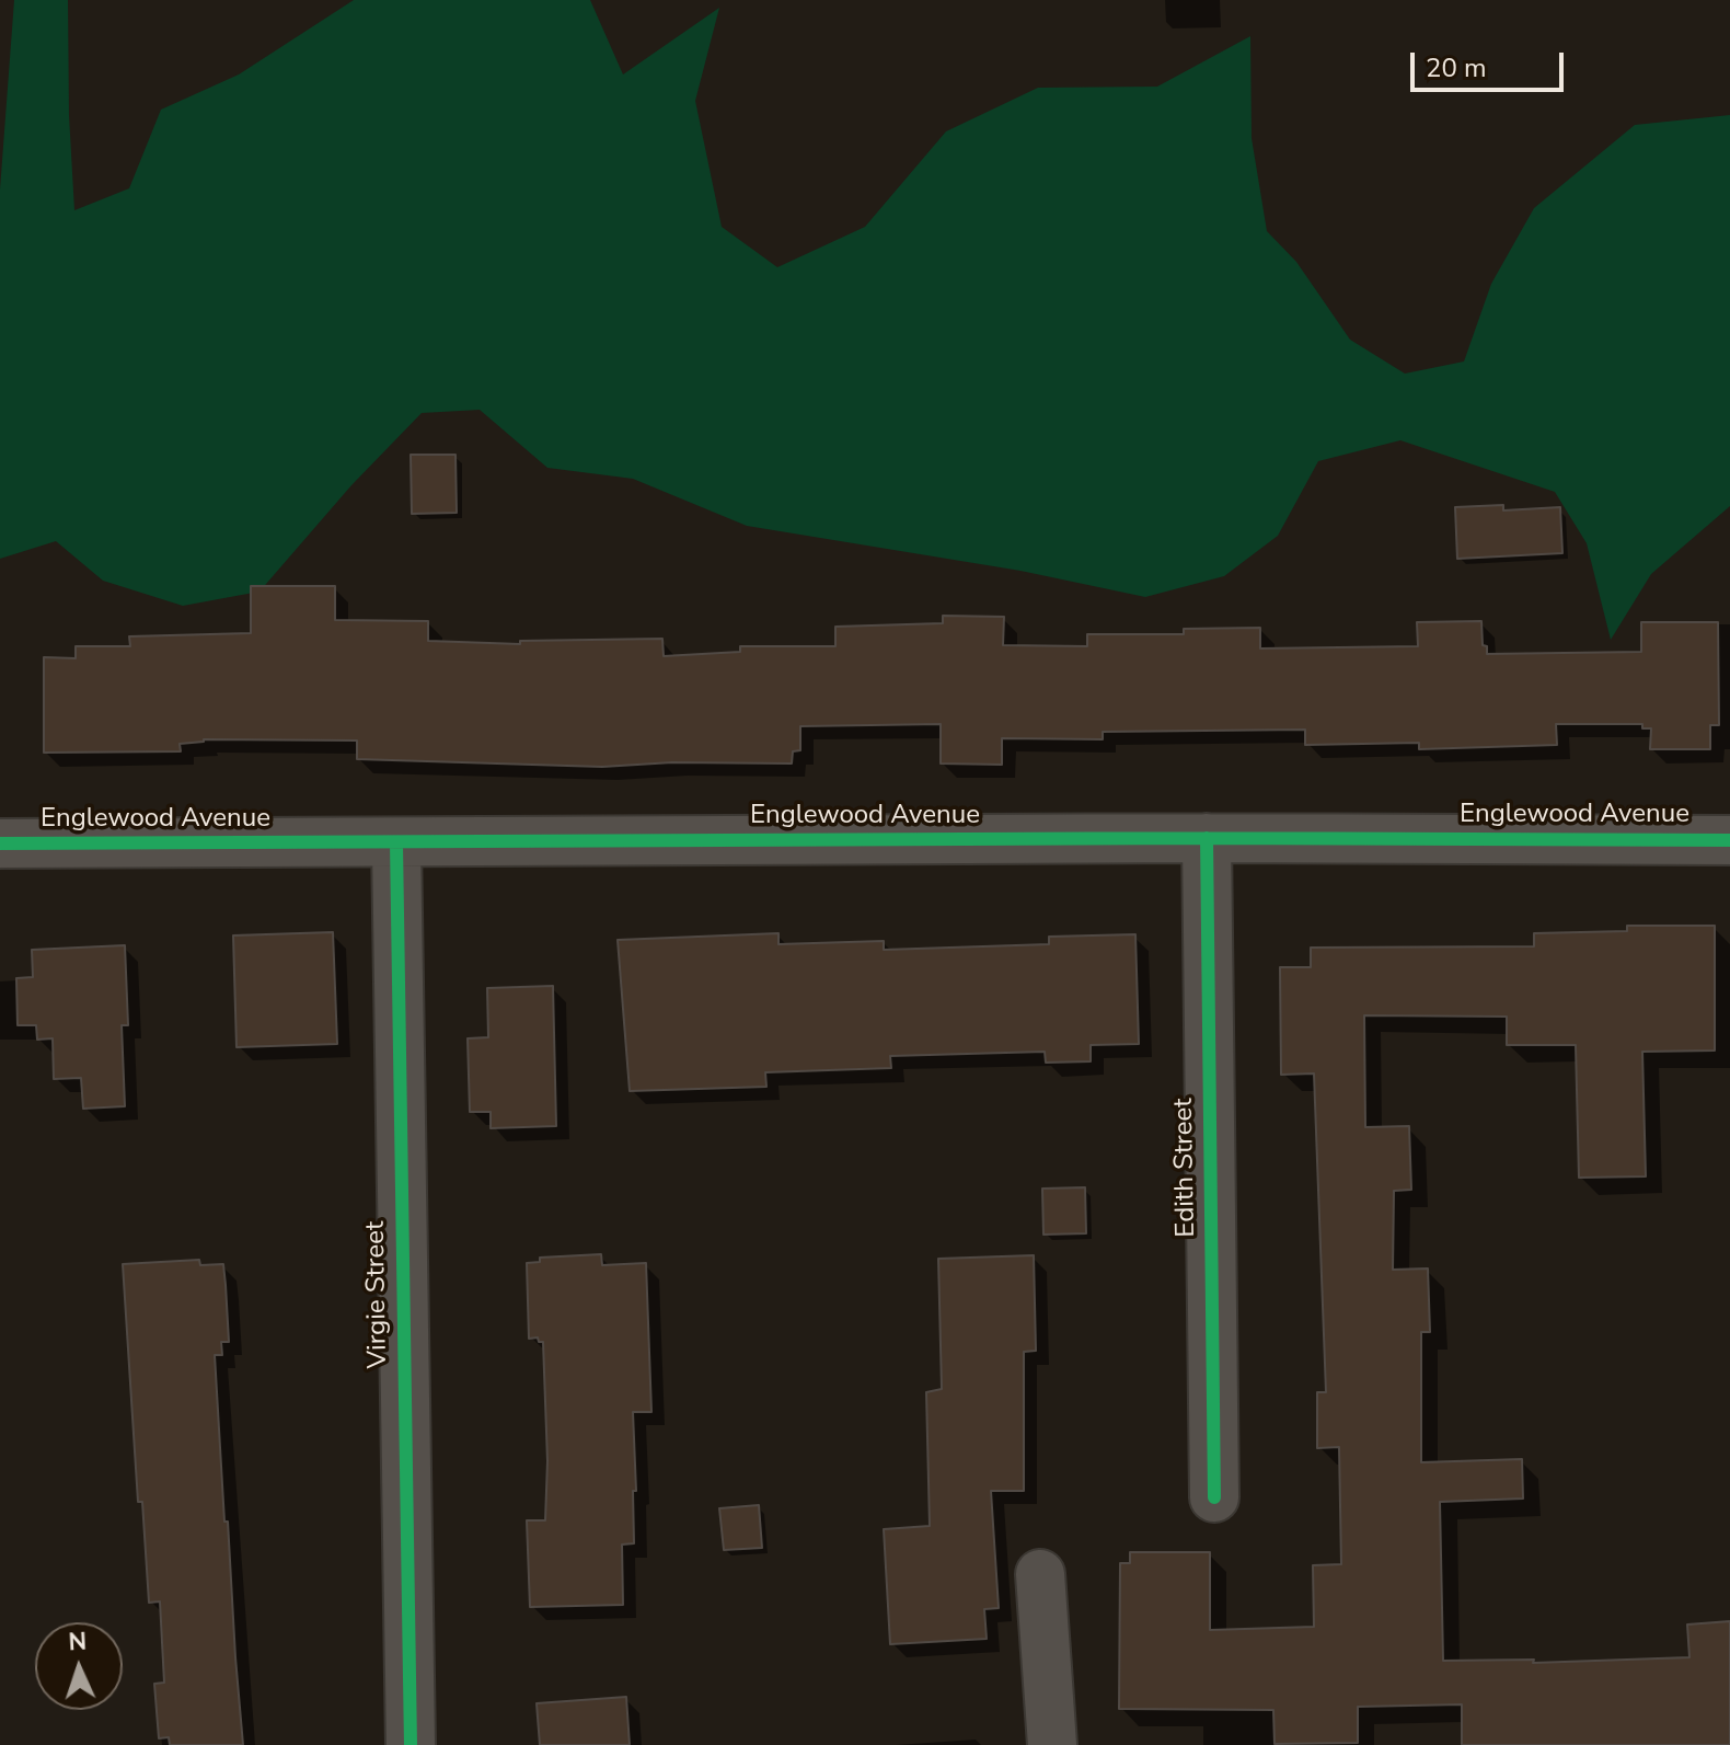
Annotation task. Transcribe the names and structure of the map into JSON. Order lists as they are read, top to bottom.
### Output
{
  "streets": {
    "street": ["Englewood Avenue", "Edith Street", "Virgie Street"]
  },
  "crossings": [
    ["Englewood Avenue", "Edith Street"],
    ["Englewood Avenue", "Virgie Street"]
  ],
  "scale_bar": "20 m",
  "north": "top"
}
